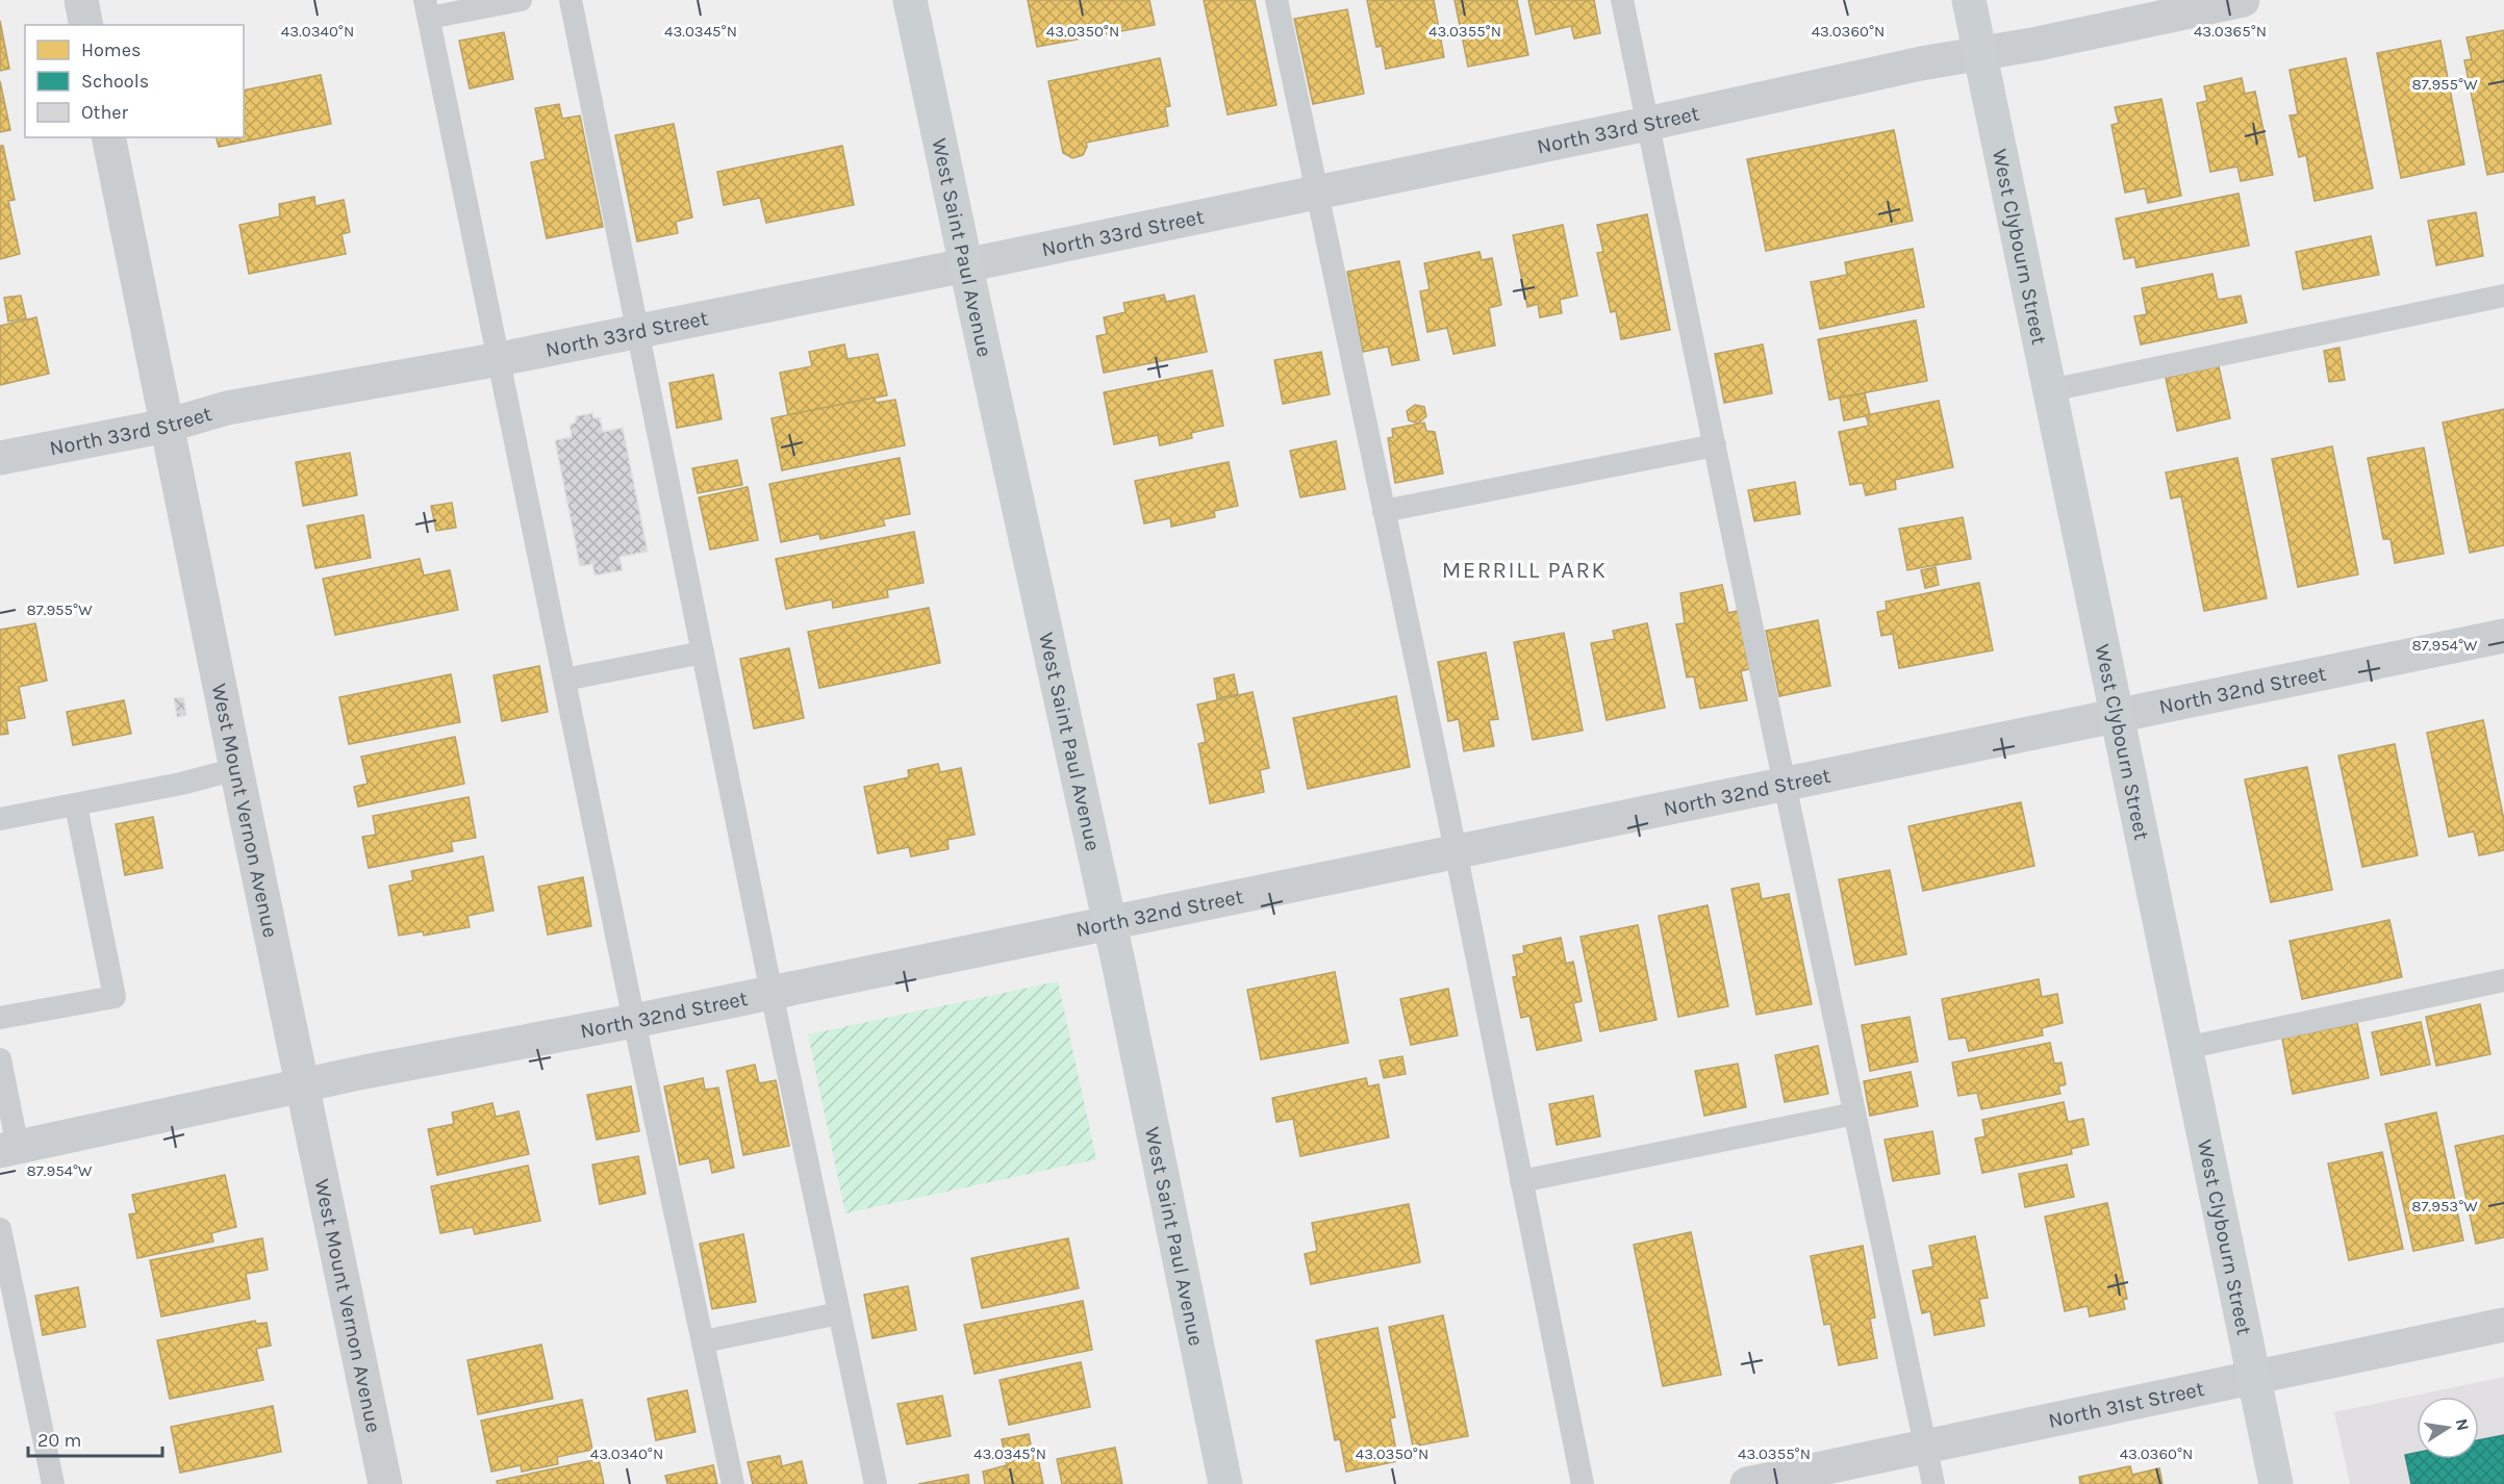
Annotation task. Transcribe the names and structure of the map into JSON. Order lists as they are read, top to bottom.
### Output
{
  "streets": {
    "street": [
      "North 33rd Street",
      "West Clybourn Street",
      "West Saint Paul Avenue",
      "North 32nd Street",
      "West Mount Vernon Avenue",
      "North 31st Street"
    ]
  },
  "crossings": [
    ["North 33rd Street", "West Clybourn Street"],
    ["North 33rd Street", "West Saint Paul Avenue"],
    ["North 33rd Street", "West Mount Vernon Avenue"],
    ["West Clybourn Street", "North 32nd Street"],
    ["West Clybourn Street", "North 31st Street"],
    ["West Saint Paul Avenue", "North 32nd Street"],
    ["North 32nd Street", "West Mount Vernon Avenue"]
  ],
  "districts": ["MERRILL PARK"],
  "legend": ["Homes", "Schools", "Other"],
  "scale_bar": "20 m",
  "north": "right",
  "coordinates": [
    "43.0340°N",
    "43.0345°N",
    "43.0350°N",
    "43.0355°N",
    "43.0360°N",
    "43.0365°N",
    "87.955°W",
    "87.954°W",
    "87.953°W"
  ]
}
